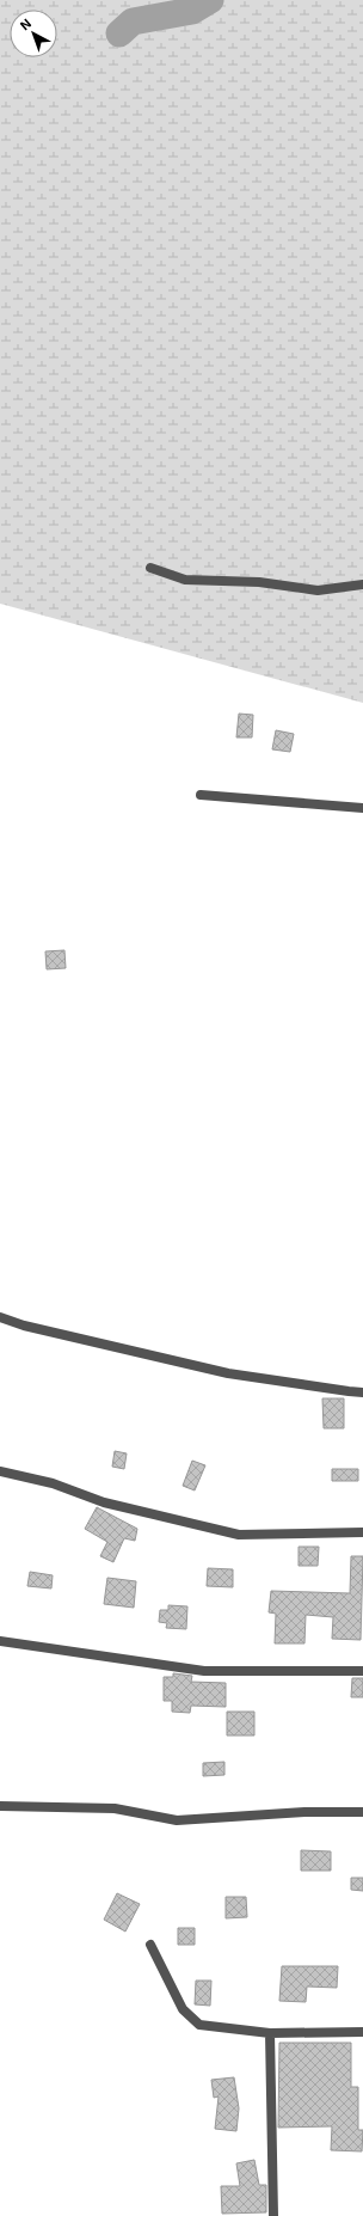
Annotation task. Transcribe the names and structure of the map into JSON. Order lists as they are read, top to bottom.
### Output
{
  "north": "top left"
}
